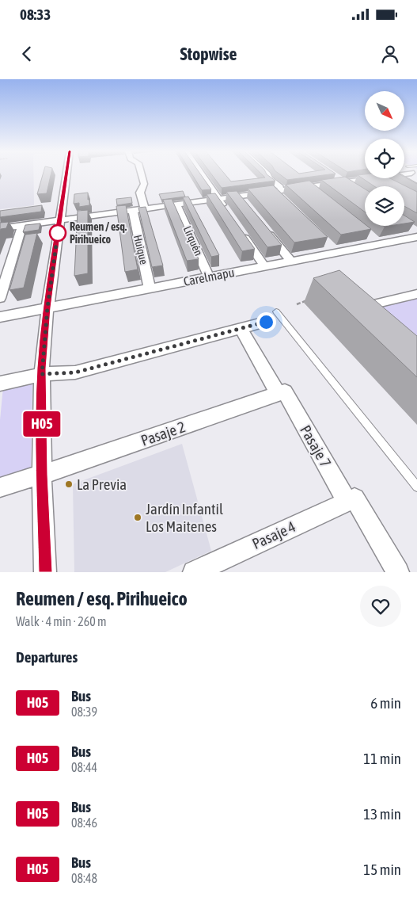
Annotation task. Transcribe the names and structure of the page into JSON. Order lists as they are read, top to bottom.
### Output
{
  "streets": {
    "street": [
      "Lirquén",
      "Huique",
      "Carelmapu",
      "Pasaje 2",
      "Pasaje 7",
      "Pasaje 4"
    ]
  },
  "crossings": [
    ["Lirquén", "Carelmapu"],
    ["Huique", "Carelmapu"],
    ["Pasaje 2", "Pasaje 7"],
    ["Pasaje 7", "Pasaje 4"]
  ],
  "places": ["Reumen / esq. Pirihueico", "La Previa", "Jardín Infantil Los Maitenes"],
  "lines": ["bus line H05"],
  "north": "bottom right",
  "page": {
    "status": "08:33",
    "header": "Stopwise",
    "on_map": "H05",
    "heading": [
      ["Reumen / esq. Pirihueico", "Walk · 4 min · 260 m"],
      "Departures"
    ],
    "list": [
      {
        "mark": "H05",
        "name": "Bus",
        "note": "08:39",
        "value": "6 min"
      },
      {
        "mark": "H05",
        "name": "Bus",
        "note": "08:44",
        "value": "11 min"
      },
      {
        "mark": "H05",
        "name": "Bus",
        "note": "08:46",
        "value": "13 min"
      },
      {
        "mark": "H05",
        "name": "Bus",
        "note": "08:48",
        "value": "15 min"
      }
    ]
  }
}
